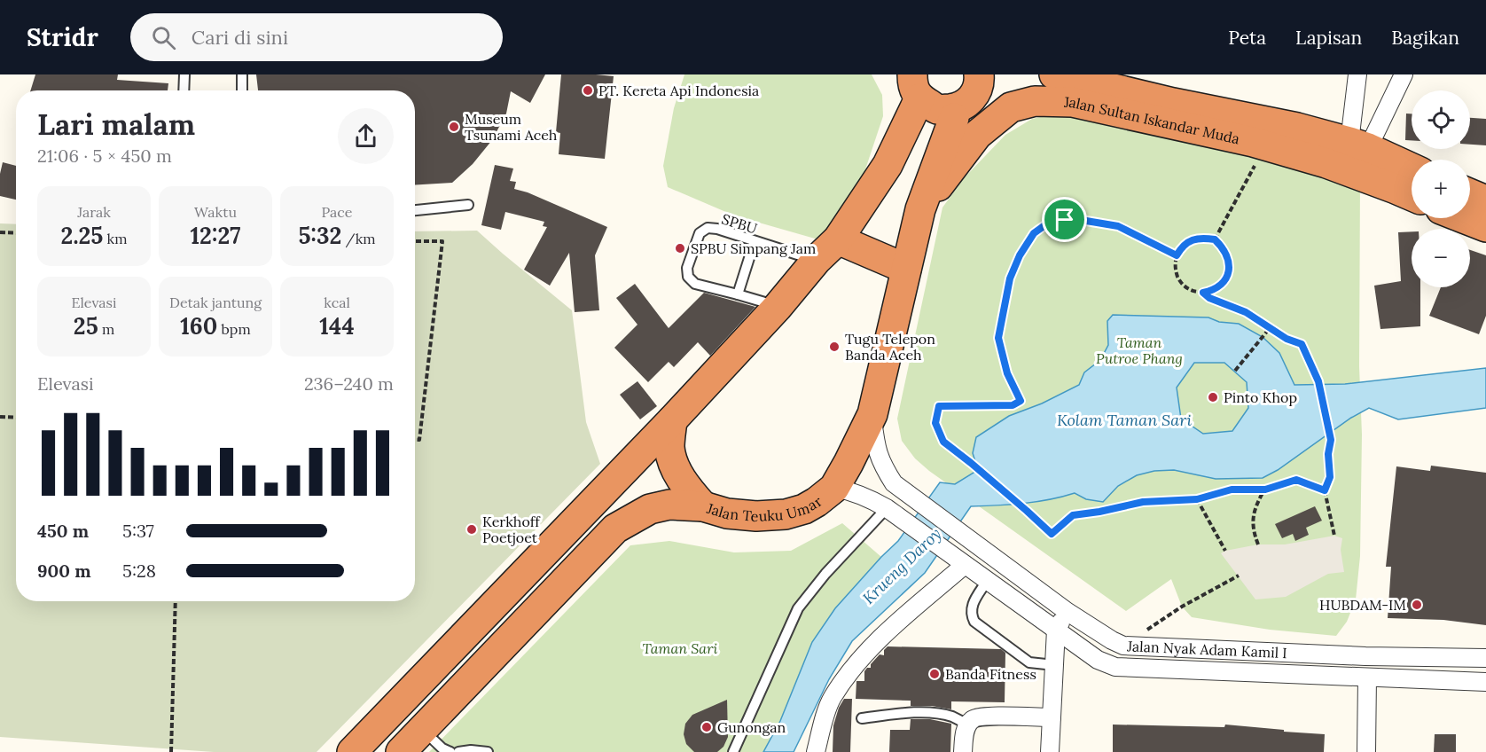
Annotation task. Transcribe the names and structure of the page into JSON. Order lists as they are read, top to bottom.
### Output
{
  "streets": {
    "highway": ["Jalan Sultan Iskandar Muda", "Jalan Teuku Umar"],
    "street": ["Jalan Nyak Adam Kamil I"],
    "lane": ["SPBU"]
  },
  "crossings": [
    ["Jalan Sultan Iskandar Muda", "Jalan Teuku Umar"],
    ["Jalan Teuku Umar", "Jalan Nyak Adam Kamil I"]
  ],
  "water": ["Kolam Taman Sari", "Krueng Daroy"],
  "parks": ["Taman Putroe Phang", "Taman Sari"],
  "places": [
    "PT. Kereta Api Indonesia",
    "Museum Tsunami Aceh",
    "SPBU Simpang Jam",
    "Tugu Telepon Banda Aceh",
    "Pinto Khop",
    "Kerkhoff Poetjoet",
    "HUBDAM-IM",
    "Banda Fitness",
    "Gunongan"
  ],
  "page": {
    "header": "Stridr",
    "search": "Cari di sini",
    "nav": ["Peta", "Lapisan", "Bagikan"],
    "map_buttons": ["+", "−"],
    "heading": ["Lari malam", "21:06 · 5 × 450 m"],
    "stats": [
      ["Jarak", "2.25 km"],
      ["Waktu", "12:27"],
      ["Pace", "5:32 /km"],
      ["Elevasi", "25 m"],
      ["Detak jantung", "160 bpm"],
      ["kcal", "144"]
    ],
    "chart": ["Elevasi", "236–240 m"],
    "list": [
      {
        "name": "450 m",
        "note": "5:37"
      },
      {
        "name": "900 m",
        "note": "5:28"
      }
    ]
  }
}
